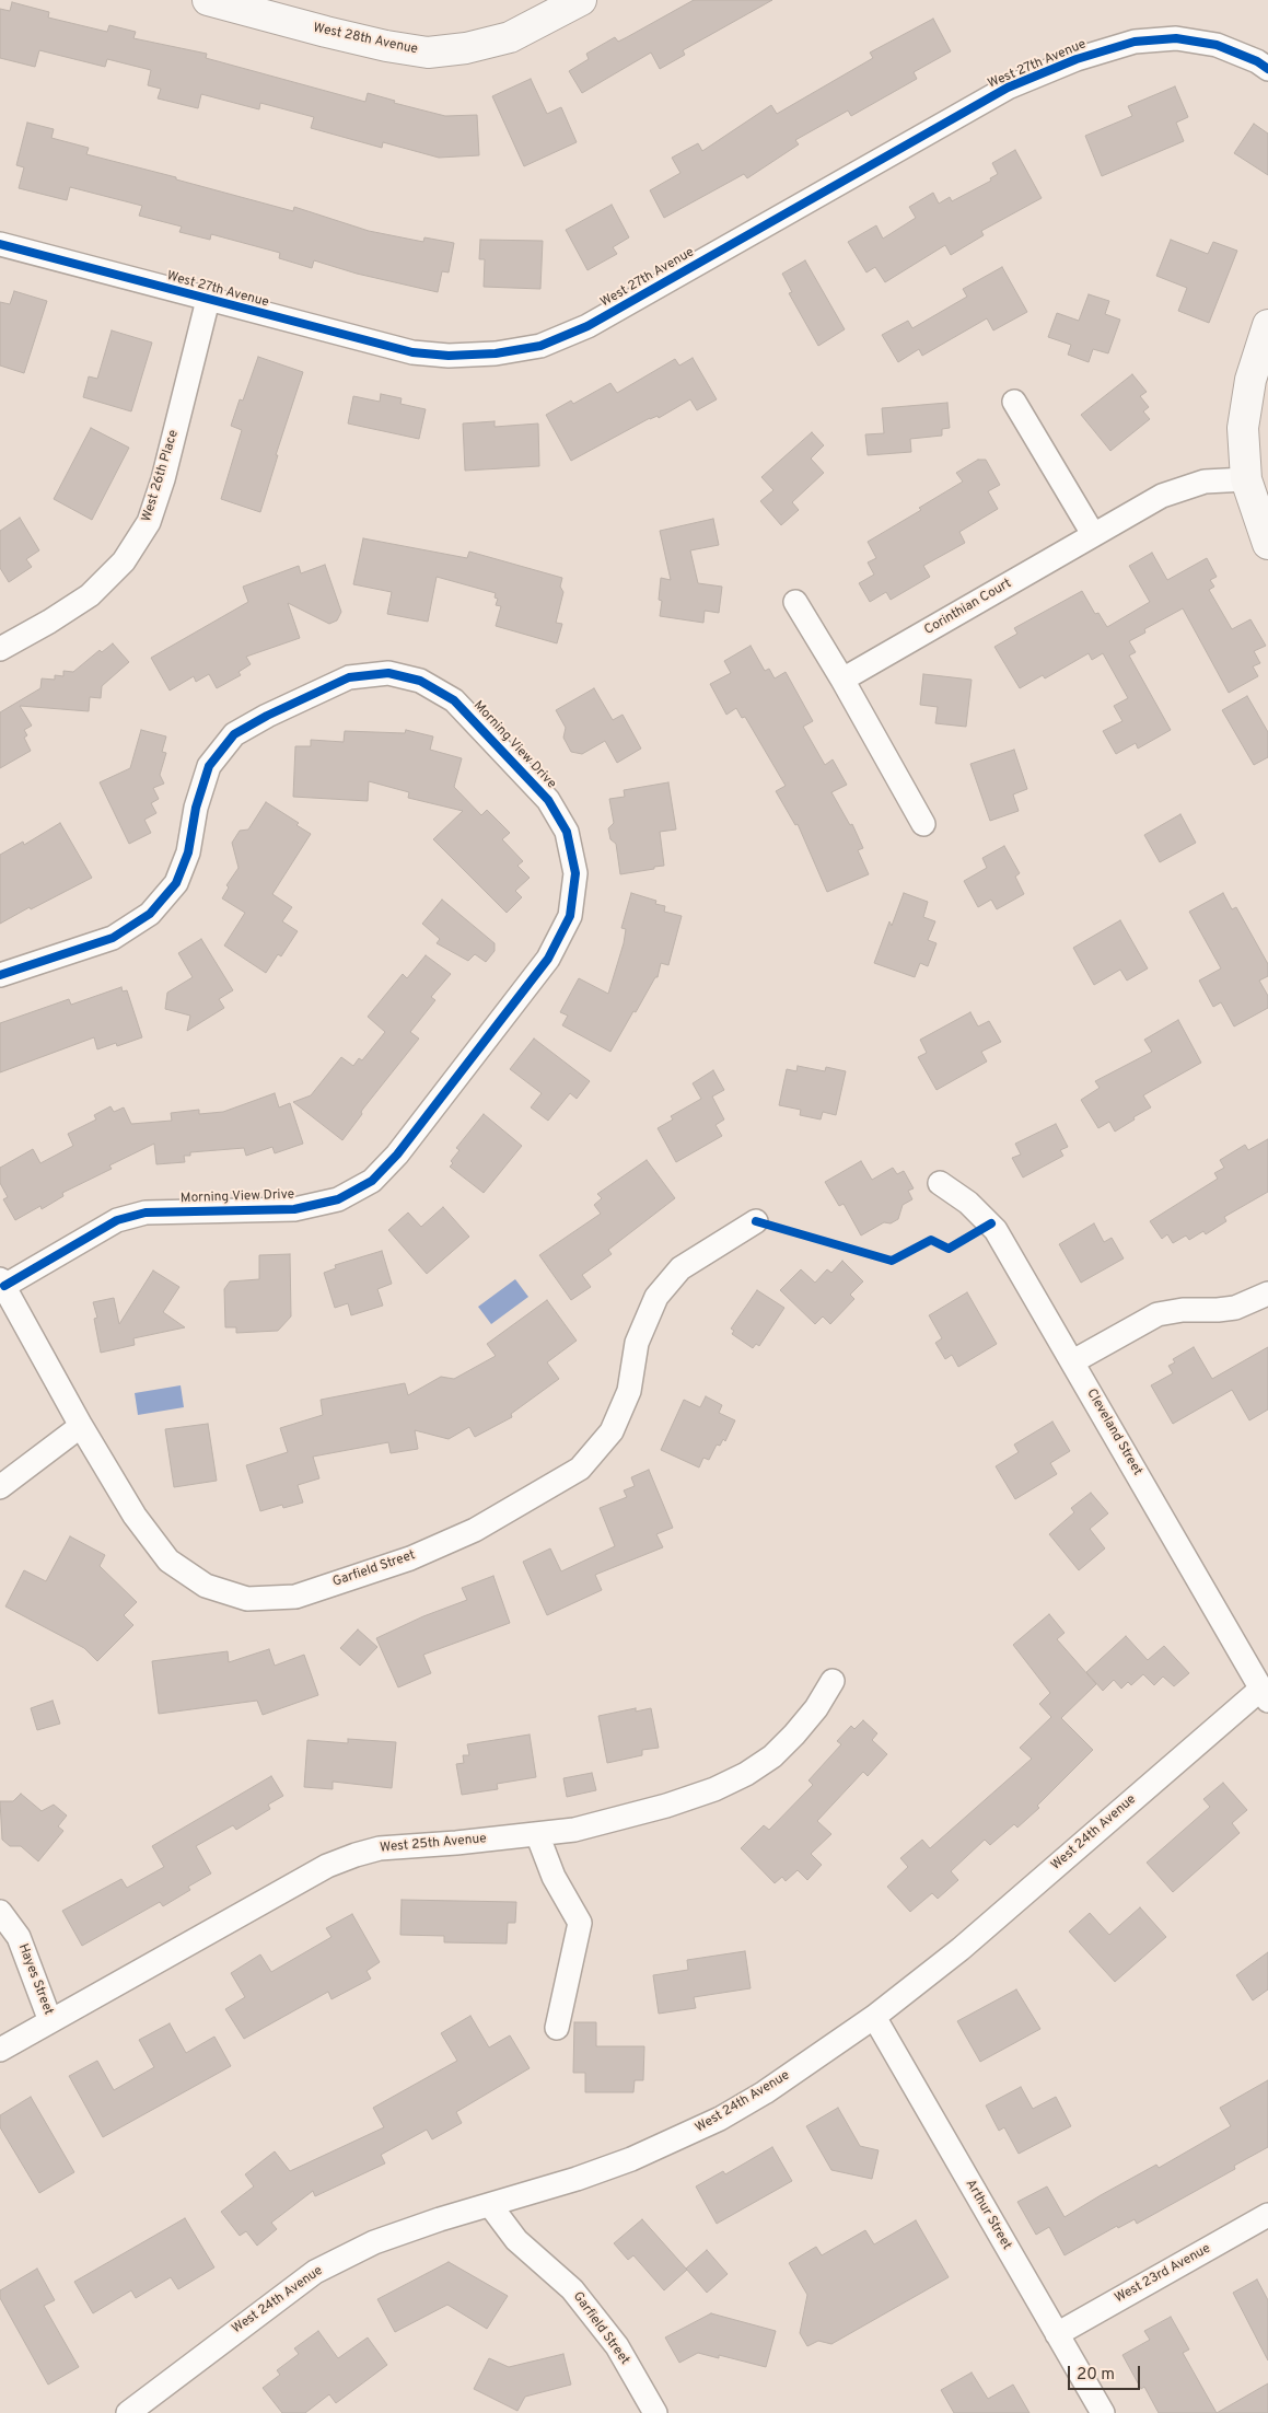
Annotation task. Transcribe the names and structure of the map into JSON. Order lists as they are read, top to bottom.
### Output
{
  "streets": {
    "street": [
      "West 28th Avenue",
      "West 27th Avenue",
      "West 26th Place",
      "Corinthian Court",
      "Morning View Drive",
      "Cleveland Street",
      "Garfield Street",
      "West 24th Avenue",
      "West 25th Avenue",
      "Hayes Street",
      "Arthur Street",
      "West 23rd Avenue"
    ]
  },
  "crossings": [
    ["West 27th Avenue", "West 26th Place"],
    ["Morning View Drive", "Garfield Street"],
    ["Cleveland Street", "West 24th Avenue"],
    ["Garfield Street", "West 24th Avenue"],
    ["West 24th Avenue", "Arthur Street"],
    ["West 25th Avenue", "Hayes Street"],
    ["Arthur Street", "West 23rd Avenue"]
  ],
  "scale_bar": "20 m"
}
